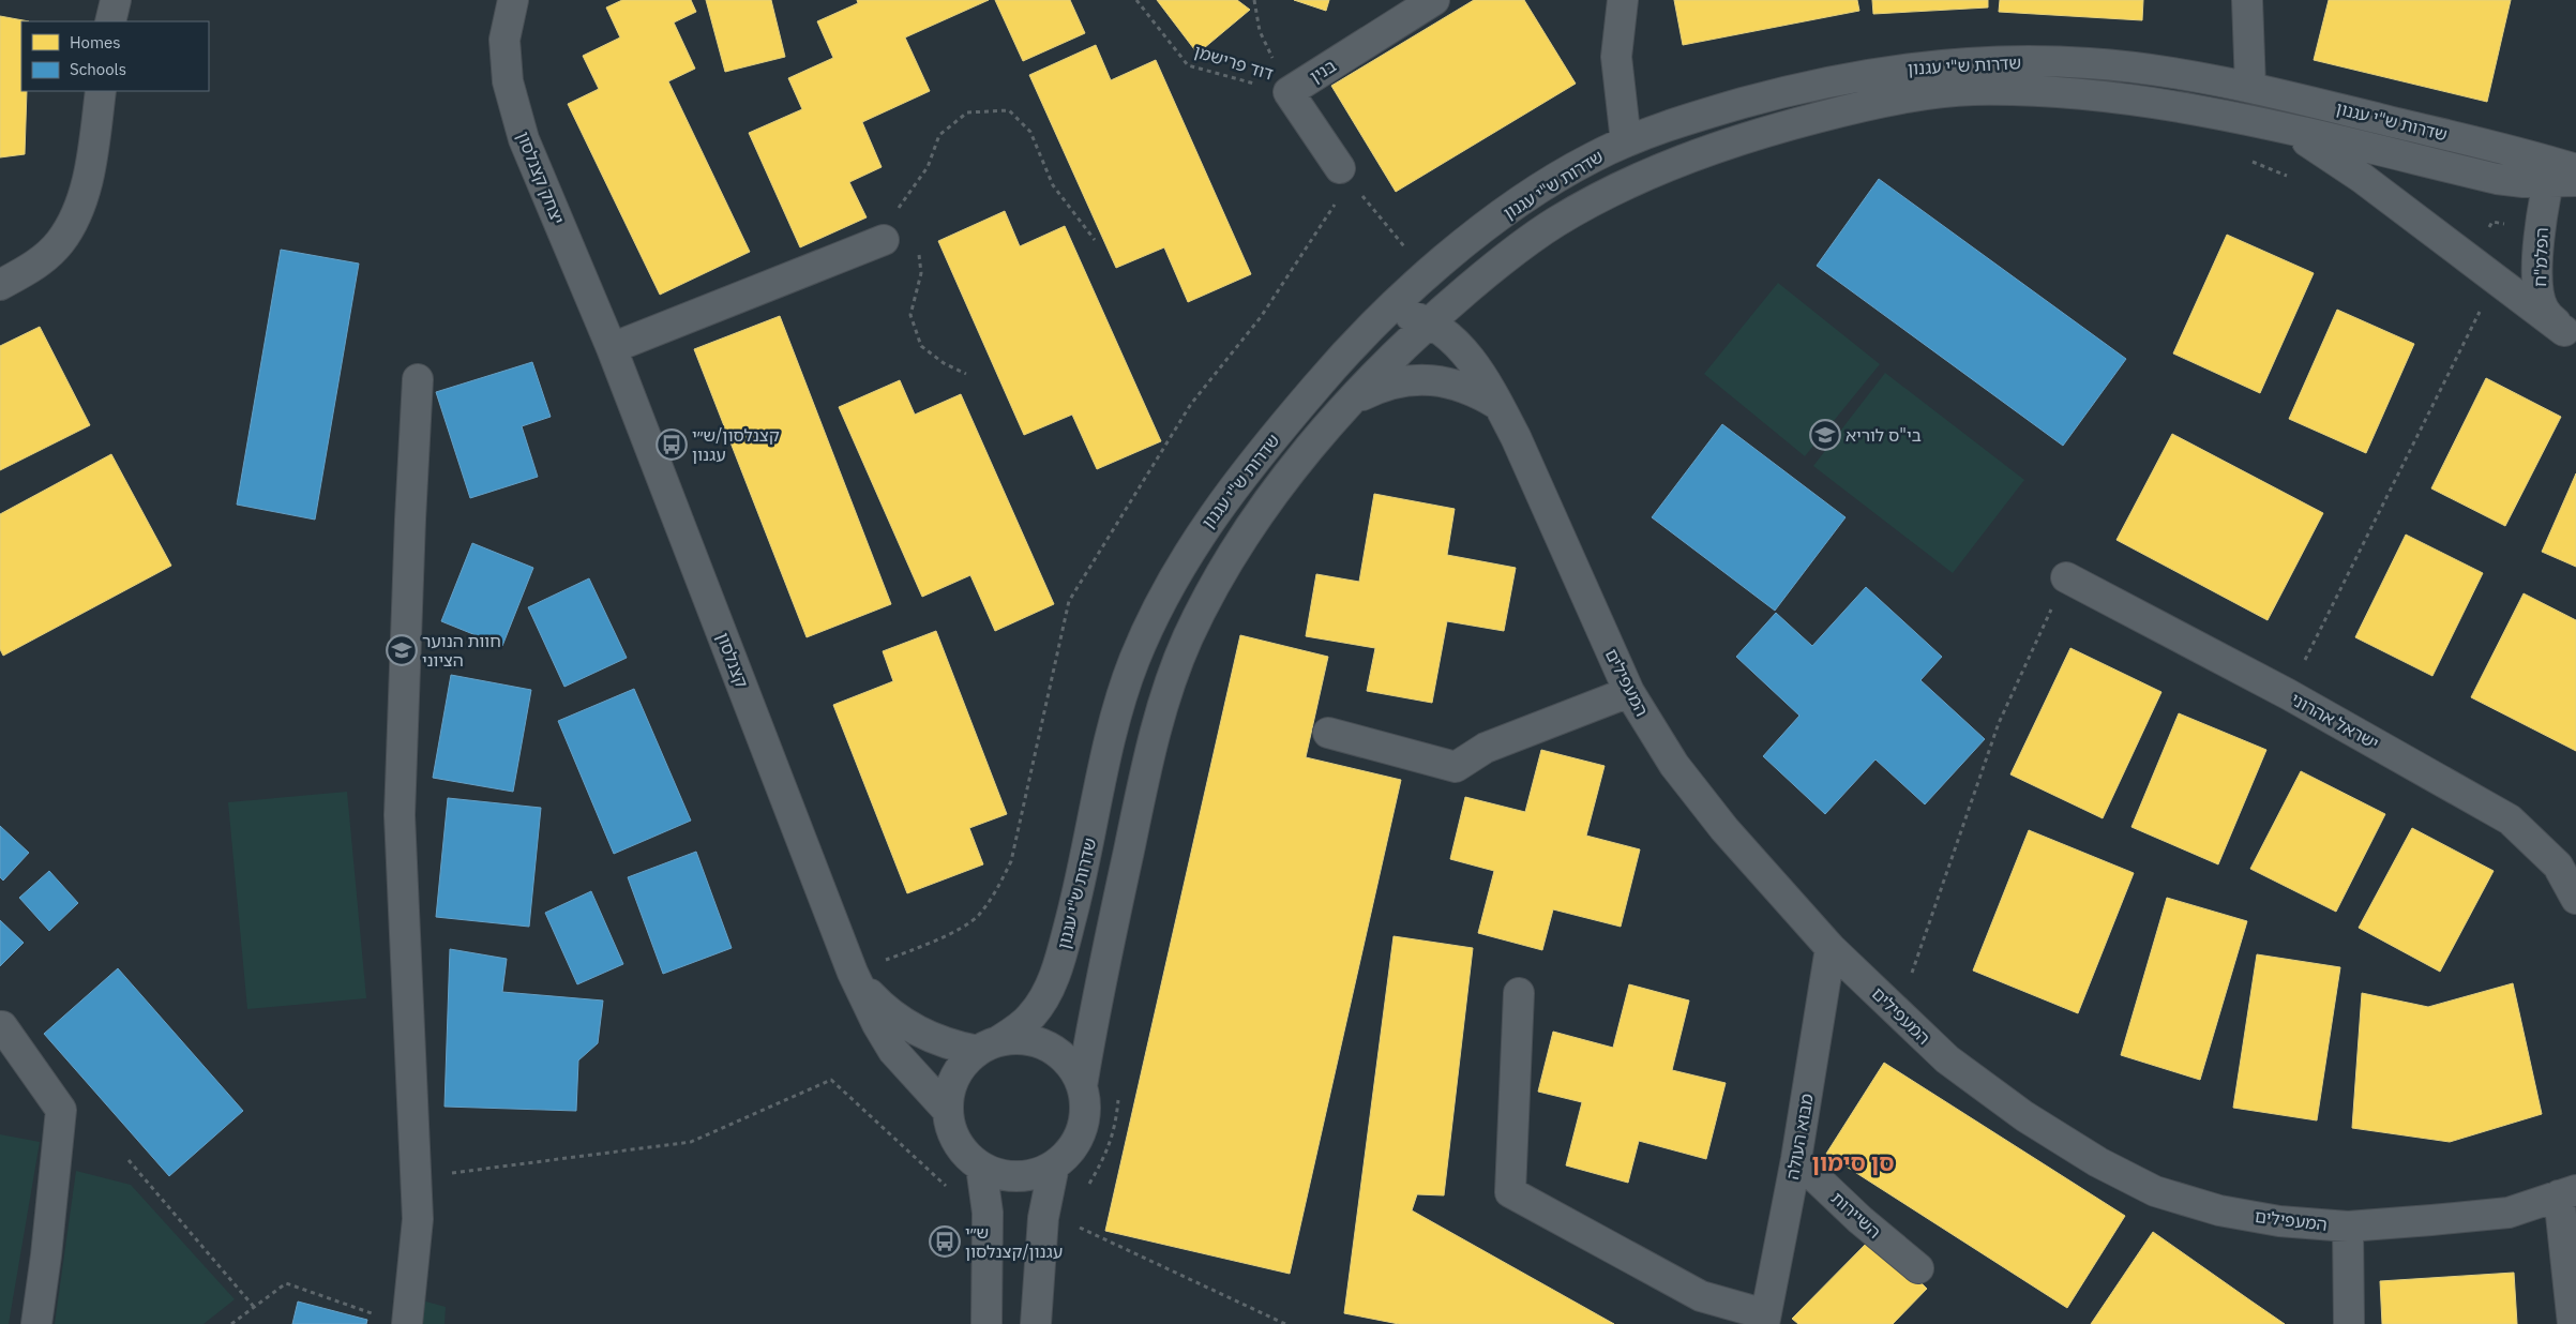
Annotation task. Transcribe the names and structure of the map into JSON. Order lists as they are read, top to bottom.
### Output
{
  "streets": {
    "street": [
      "שדרות ש\"י עגנון",
      "בנין",
      "יצחק קצנלסון",
      "הפלמ\"ח",
      "קצנלסון",
      "המעפילים",
      "ישראל אהרוני",
      "מבוא העולה",
      "השיירות"
    ],
    "path": ["דוד פרישמן"]
  },
  "crossings": [
    ["דוד פרישמן", "בנין"],
    ["שדרות ש\"י עגנון", "הפלמ\"ח"],
    ["שדרות ש\"י עגנון", "המעפילים"],
    ["יצחק קצנלסון", "קצנלסון"],
    ["המעפילים", "מבוא העולה"],
    ["מבוא העולה", "השיירות"]
  ],
  "districts": ["סן סימון"],
  "places": {
    "school or university": ["בי\"ס לוריא", "חוות הנוער הציוני"],
    "bus stop": ["קצנלסון/ש״י עגנון", "ש״י עגנון/קצנלסון"]
  },
  "legend": ["Homes", "Schools"]
}
